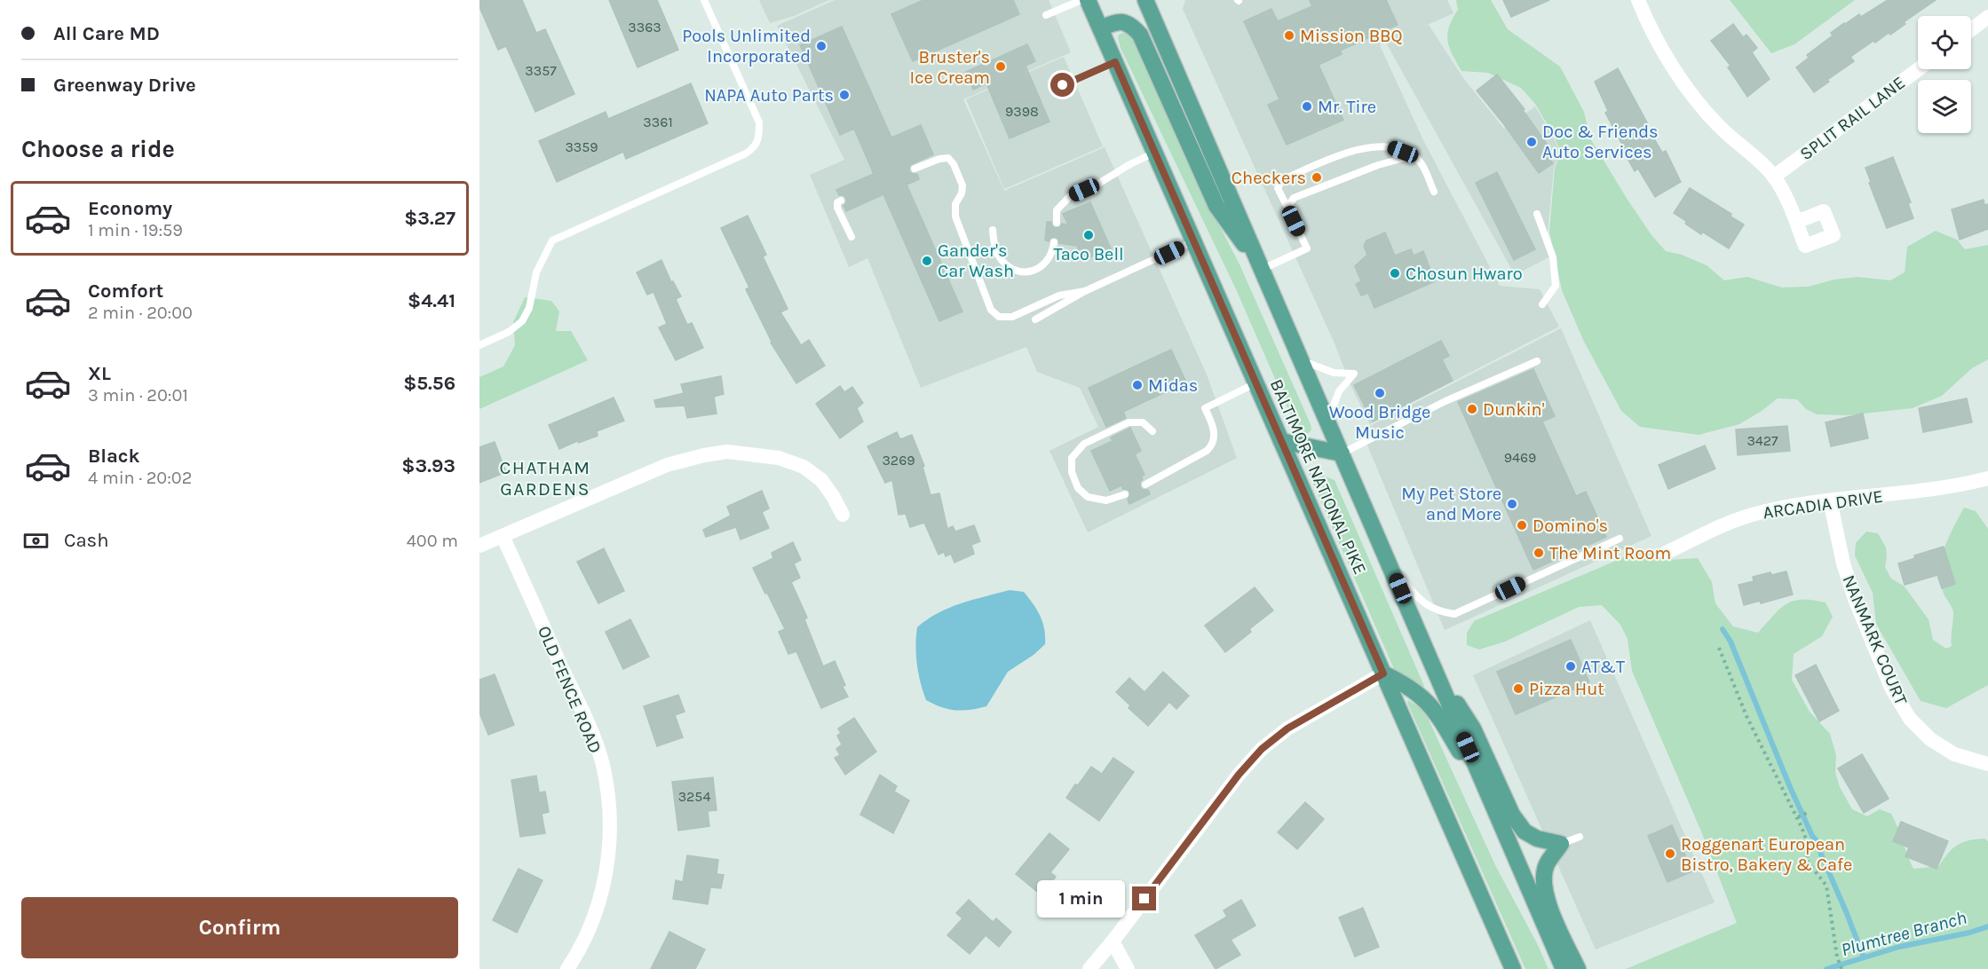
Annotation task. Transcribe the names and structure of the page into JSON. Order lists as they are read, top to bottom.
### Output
{
  "streets": {
    "main road": ["BALTIMORE NATIONAL PIKE"],
    "street": [
      "SPLIT RAIL LANE",
      "ARCADIA DRIVE",
      "NANMARK COURT",
      "OLD FENCE ROAD"
    ]
  },
  "crossings": [
    ["ARCADIA DRIVE", "NANMARK COURT"]
  ],
  "districts": ["CHATHAM GARDENS"],
  "water": ["Plumtree Branch"],
  "places": [
    "Mission BBQ",
    "Pools Unlimited Incorporated",
    "Bruster's Ice Cream",
    "NAPA Auto Parts",
    "Mr. Tire",
    "Doc & Friends Auto Services",
    "Checkers",
    "Taco Bell",
    "Gander's Car Wash",
    "Chosun Hwaro",
    "Midas",
    "Wood Bridge Music",
    "Dunkin'",
    "My Pet Store and More",
    "Domino's",
    "The Mint Room",
    "AT&T",
    "Pizza Hut",
    "Roggenart European Bistro, Bakery & Cafe"
  ],
  "house_numbers": [
    "3363",
    "3357",
    "9398",
    "3361",
    "3359",
    "3427",
    "9469",
    "3269",
    "3254"
  ],
  "page": {
    "banner": ["All Care MD", "Greenway Drive"],
    "heading": "Choose a ride",
    "list": [
      {
        "name": "Economy",
        "note": "1 min · 19:59",
        "value": "$3.27"
      },
      {
        "name": "Comfort",
        "note": "2 min · 20:00",
        "value": "$4.41"
      },
      {
        "name": "XL",
        "note": "3 min · 20:01",
        "value": "$5.56"
      },
      {
        "name": "Black",
        "note": "4 min · 20:02",
        "value": "$3.93"
      }
    ],
    "pay": ["Cash", "400 m"],
    "bubble": "1 min",
    "buttons": "Confirm"
  }
}
